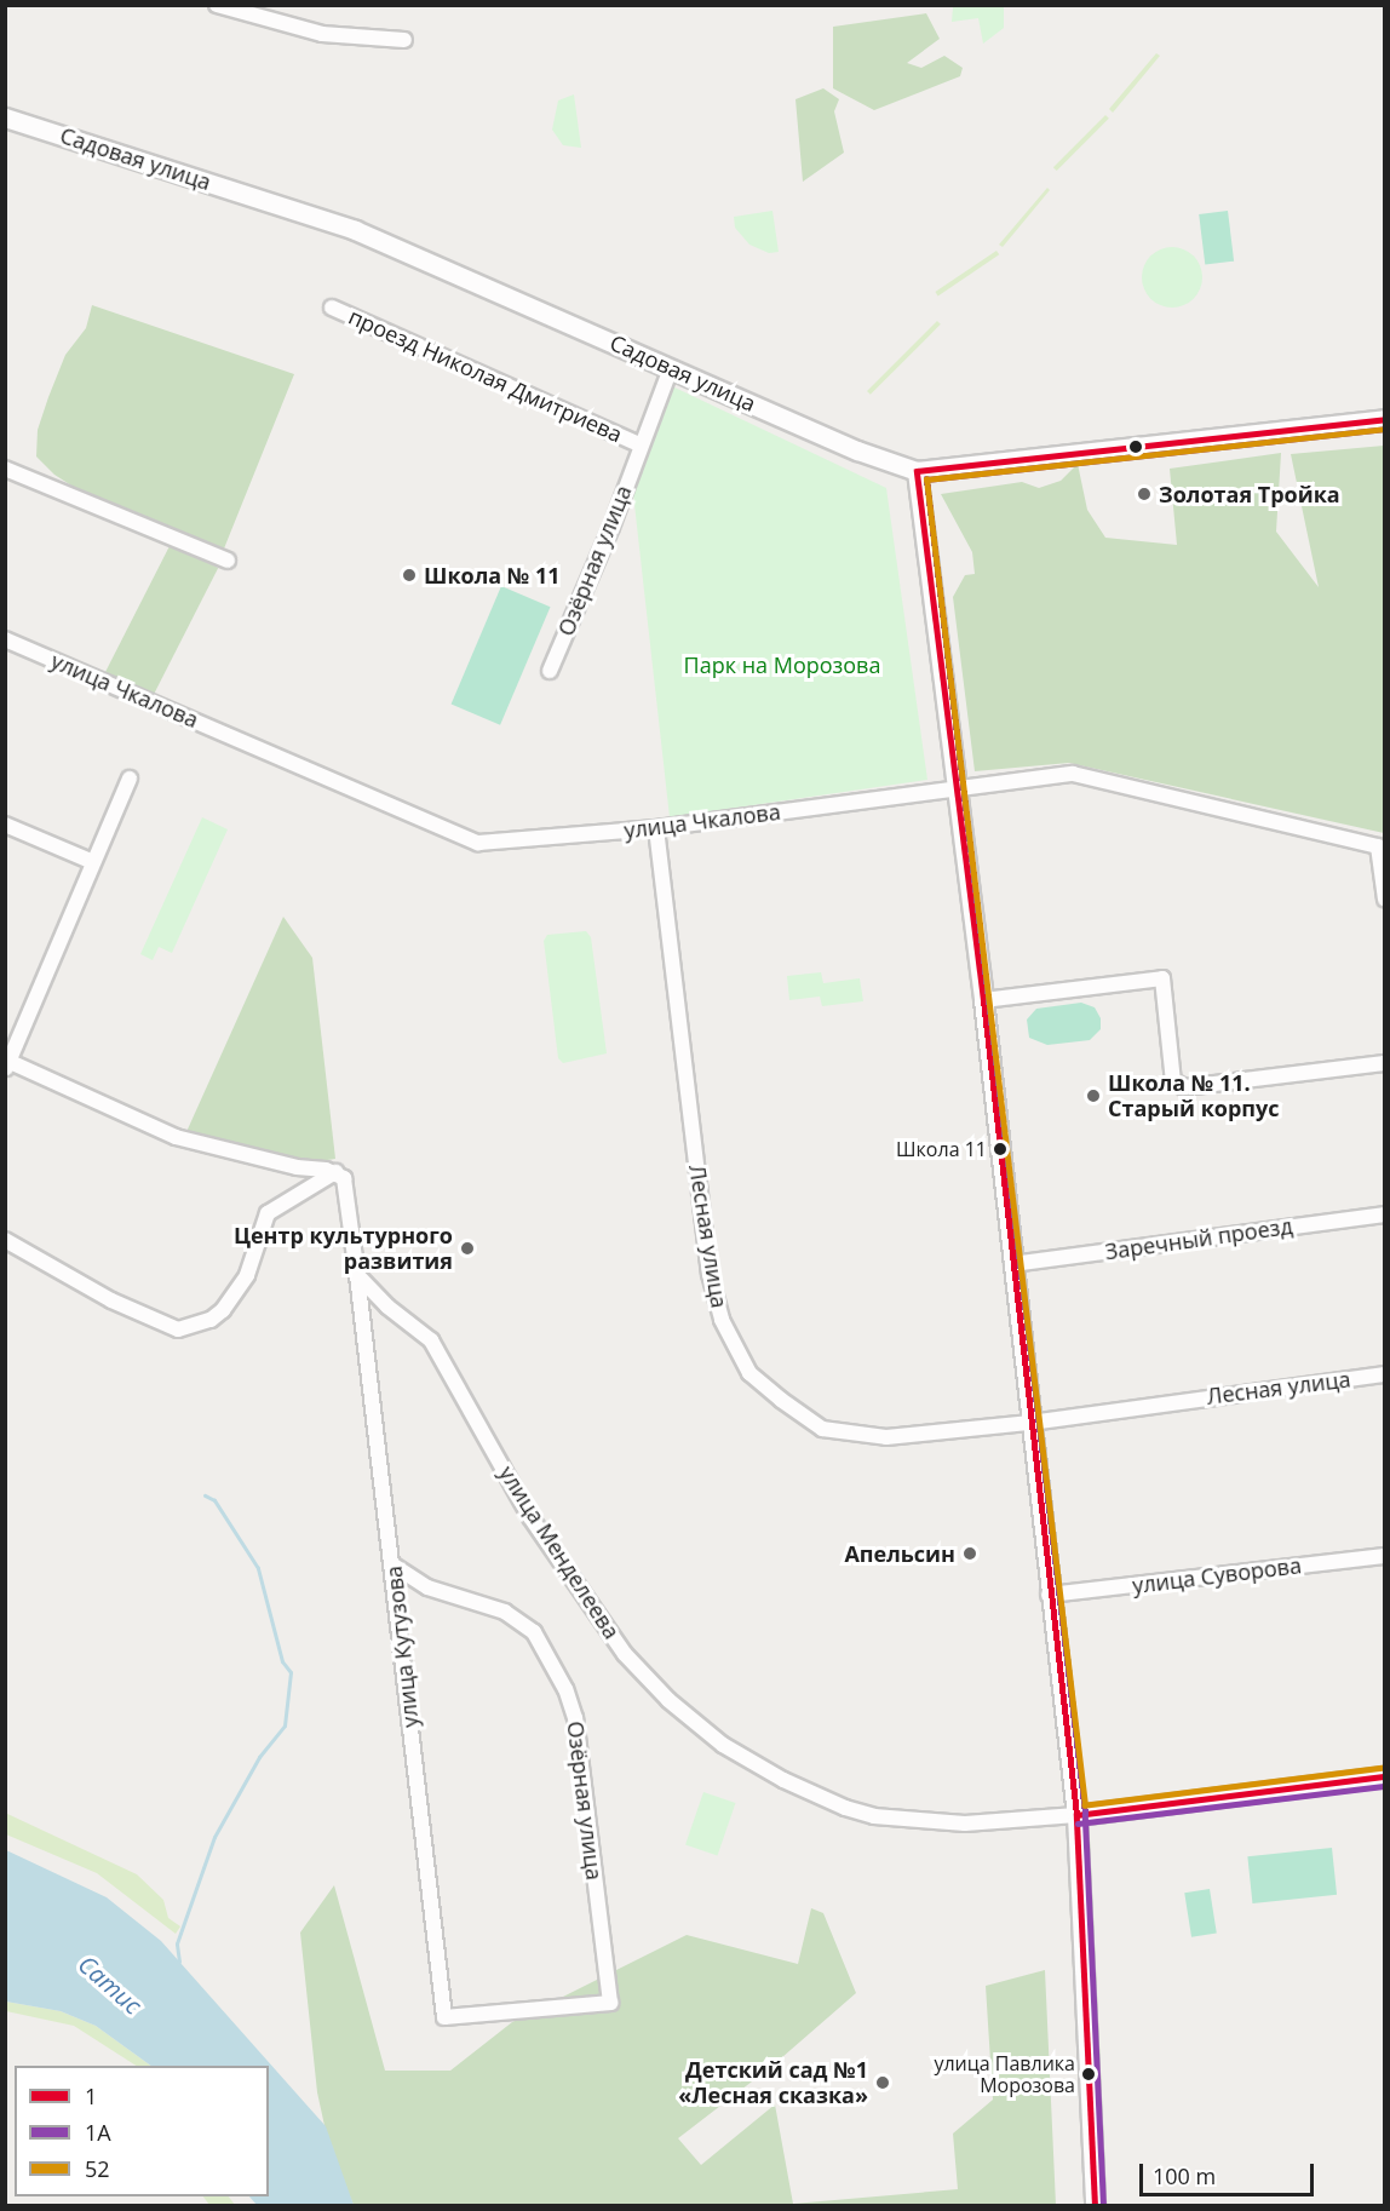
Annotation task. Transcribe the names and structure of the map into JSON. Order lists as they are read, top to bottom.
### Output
{
  "streets": {
    "street": [
      "Садовая улица",
      "проезд Николая Дмитриева",
      "Озёрная улица",
      "улица Чкалова",
      "Лесная улица",
      "Заречный проезд",
      "улица Менделеева",
      "улица Суворова",
      "улица Кутузова"
    ]
  },
  "crossings": [
    ["Садовая улица", "Озёрная улица"],
    ["проезд Николая Дмитриева", "Озёрная улица"],
    ["Озёрная улица", "улица Кутузова"],
    ["улица Чкалова", "Лесная улица"],
    ["улица Менделеева", "улица Кутузова"]
  ],
  "water": ["Сатис"],
  "parks": ["Парк на Морозова"],
  "places": [
    "Золотая Тройка",
    "Школа № 11",
    "Школа № 11. Старый корпус",
    "Школа 11",
    "Центр культурного развития",
    "Апельсин",
    "улица Павлика Морозова",
    "Детский сад №1 «Лесная сказка»"
  ],
  "lines": ["transit line 1", "transit line 1А", "transit line 52"],
  "legend": ["1", "1А", "52"],
  "scale_bar": "100 m"
}
